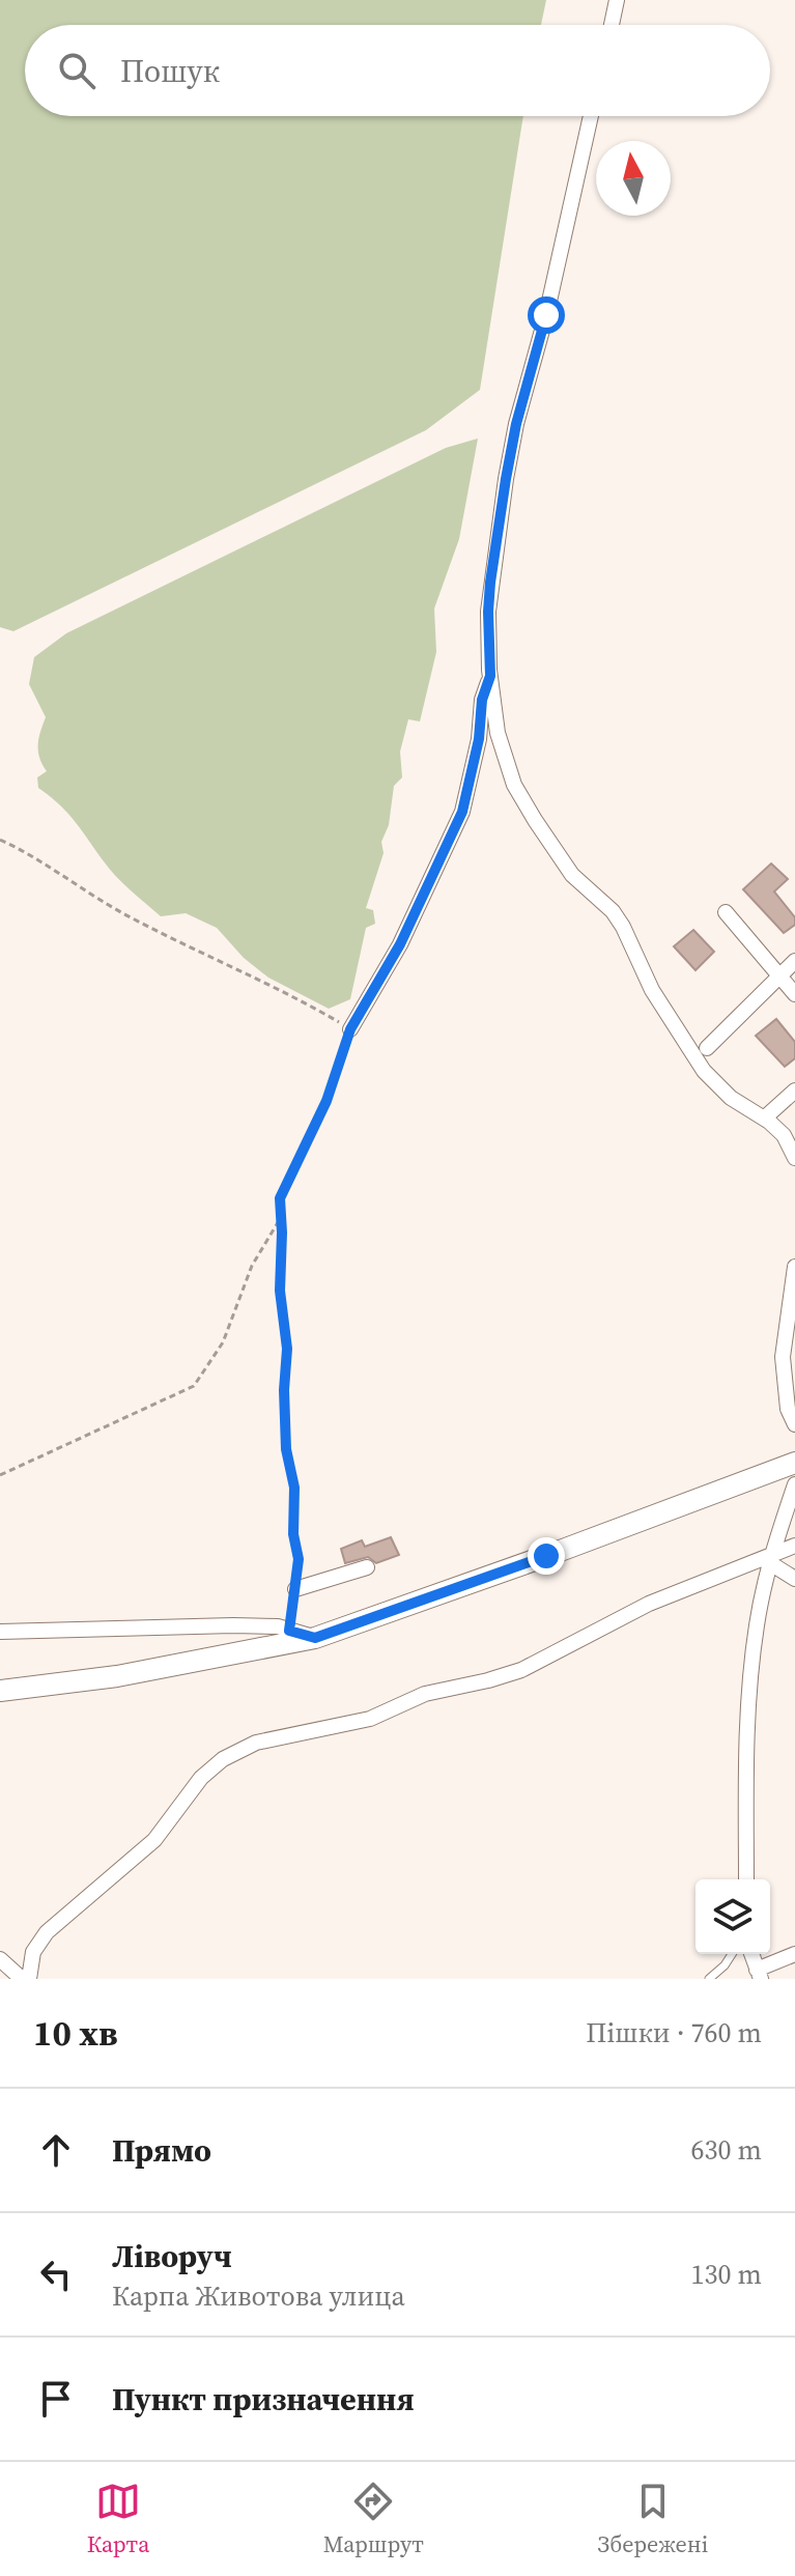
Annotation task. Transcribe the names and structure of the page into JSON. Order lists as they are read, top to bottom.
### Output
{
  "north": "top",
  "page": {
    "search": "Пошук",
    "heading": ["10 хв", "Пішки · 760 m"],
    "list": [
      ["Прямо", "630 m"],
      ["Ліворуч", "Карпа Животова улица", "130 m"],
      "Пункт призначення"
    ],
    "nav": ["Карта", "Маршрут", "Збережені"]
  }
}
